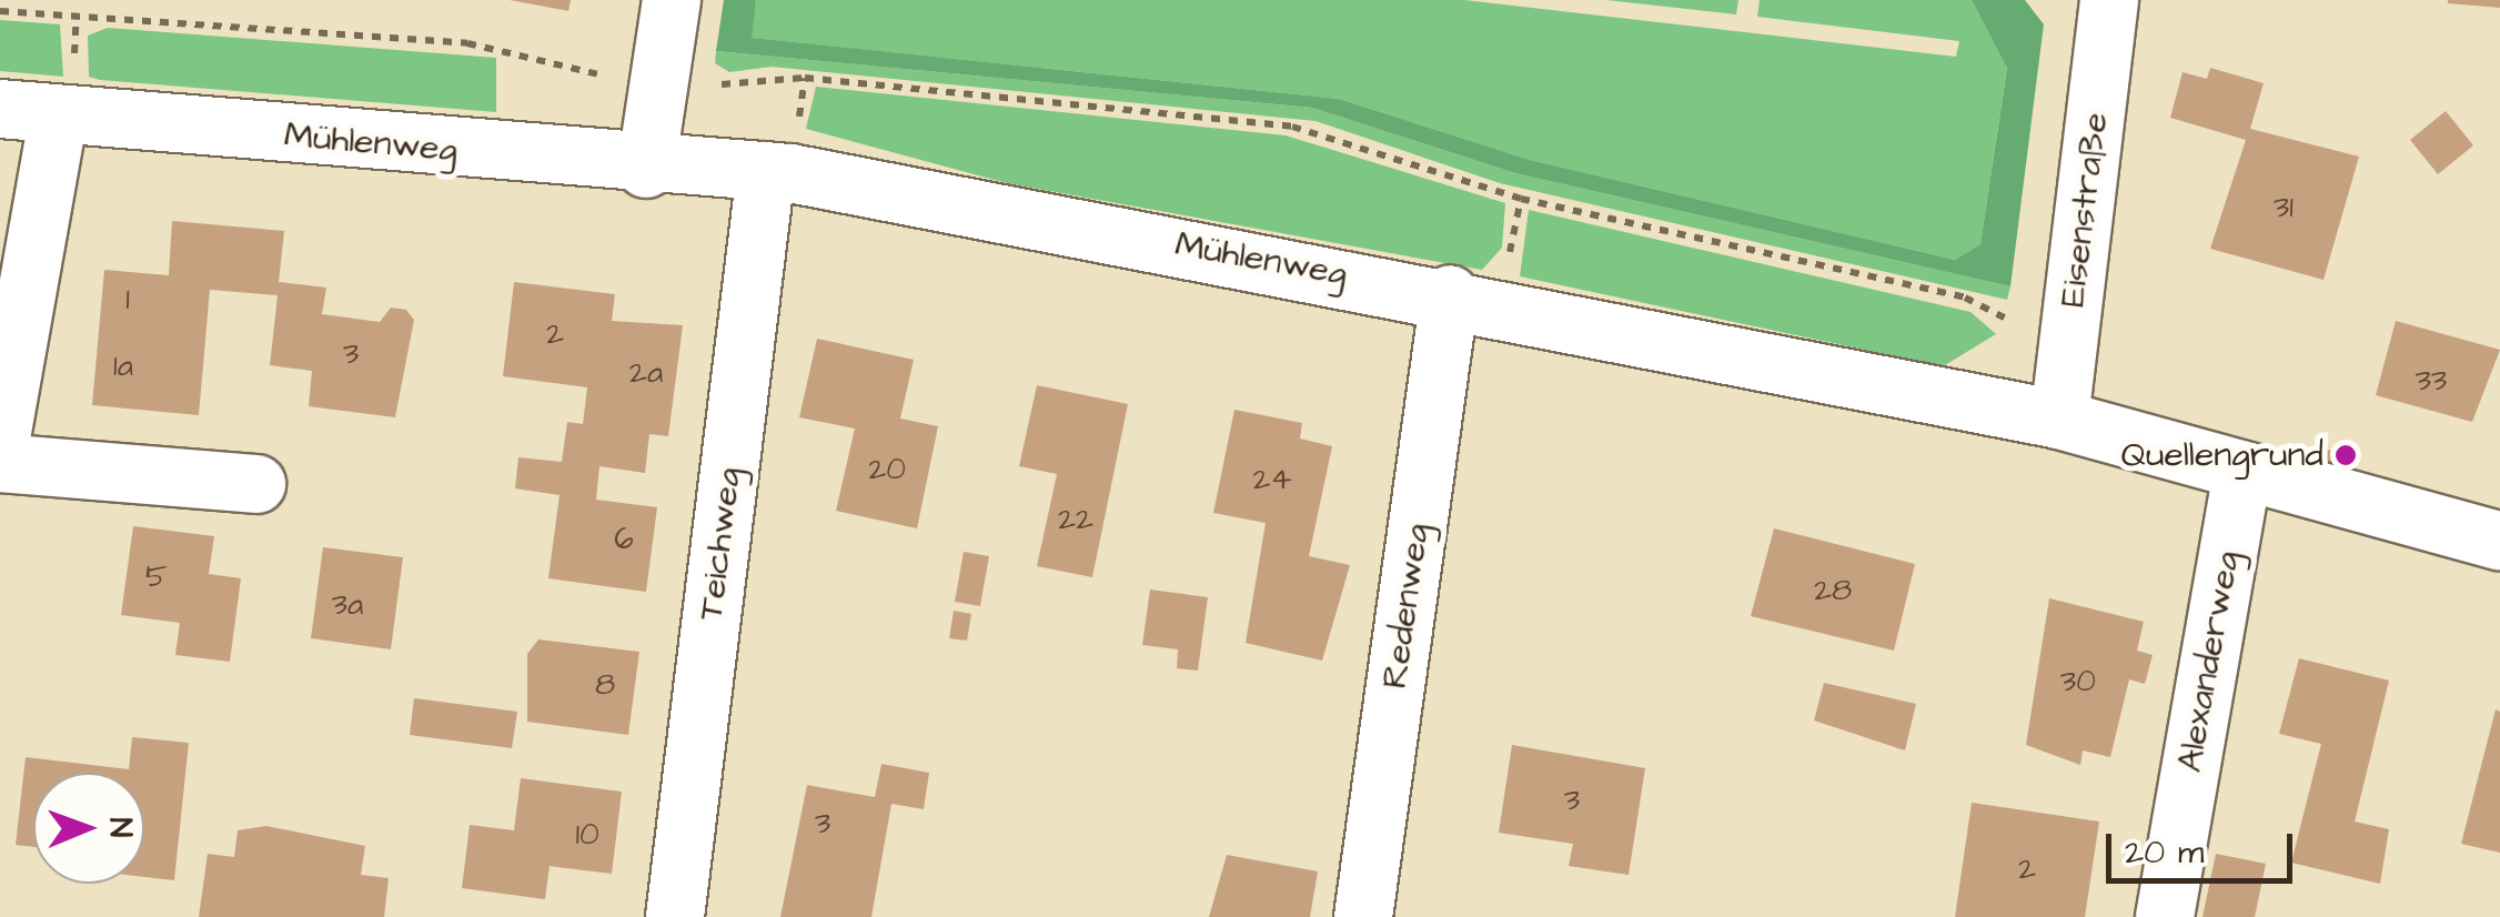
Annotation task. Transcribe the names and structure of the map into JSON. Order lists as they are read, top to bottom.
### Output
{
  "streets": {
    "street": [
      "Mühlenweg",
      "Eisenstraße",
      "Teichweg",
      "Redenweg",
      "Alexanderweg"
    ]
  },
  "crossings": [
    ["Mühlenweg", "Eisenstraße"],
    ["Mühlenweg", "Teichweg"],
    ["Mühlenweg", "Redenweg"],
    ["Mühlenweg", "Alexanderweg"]
  ],
  "places": ["Quellengrund"],
  "house_numbers": [
    "31",
    "1",
    "2",
    "3",
    "1a",
    "2a",
    "33",
    "20",
    "24",
    "22",
    "6",
    "5",
    "28",
    "3a",
    "30",
    "8",
    "3",
    "3",
    "10",
    "2"
  ],
  "scale_bar": "20 m",
  "north": "right"
}
